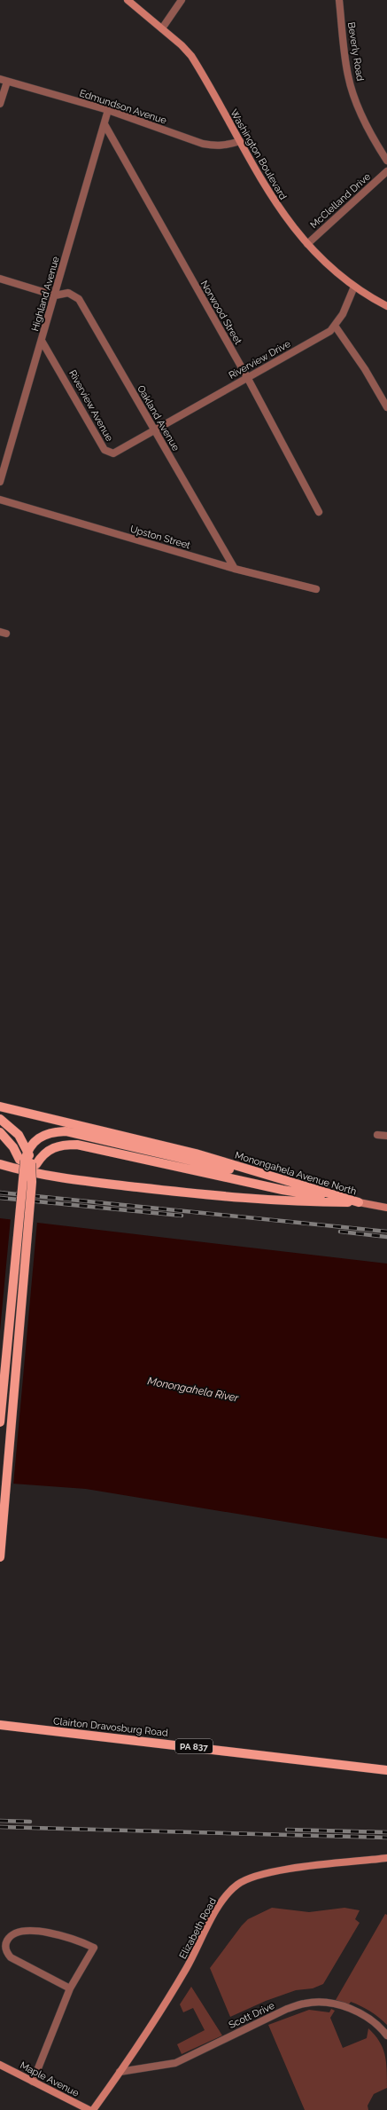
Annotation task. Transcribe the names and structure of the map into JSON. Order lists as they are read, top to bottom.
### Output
{
  "streets": {
    "main road": [
      "Washington Boulevard",
      "Monongahela Avenue North",
      "Clairton Dravosburg Road",
      "PA 837",
      "Elizabeth Road",
      "Maple Avenue"
    ],
    "street": [
      "Beverly Road",
      "Edmundson Avenue",
      "McClelland Drive",
      "Highland Avenue",
      "Norwood Street",
      "Riverview Drive",
      "Riverview Avenue",
      "Oakland Avenue",
      "Upston Street",
      "Scott Drive"
    ]
  },
  "crossings": [
    ["Edmundson Avenue", "Washington Boulevard"],
    ["Edmundson Avenue", "Highland Avenue"],
    ["Washington Boulevard", "McClelland Drive"],
    ["Washington Boulevard", "Riverview Drive"],
    ["Highland Avenue", "Norwood Street"],
    ["Highland Avenue", "Riverview Avenue"],
    ["Highland Avenue", "Oakland Avenue"],
    ["Norwood Street", "Riverview Drive"],
    ["Riverview Drive", "Riverview Avenue"],
    ["Riverview Drive", "Oakland Avenue"],
    ["Riverview Avenue", "Oakland Avenue"],
    ["Oakland Avenue", "Upston Street"],
    ["Elizabeth Road", "Scott Drive"]
  ],
  "water": ["Monongahela River"]
}
